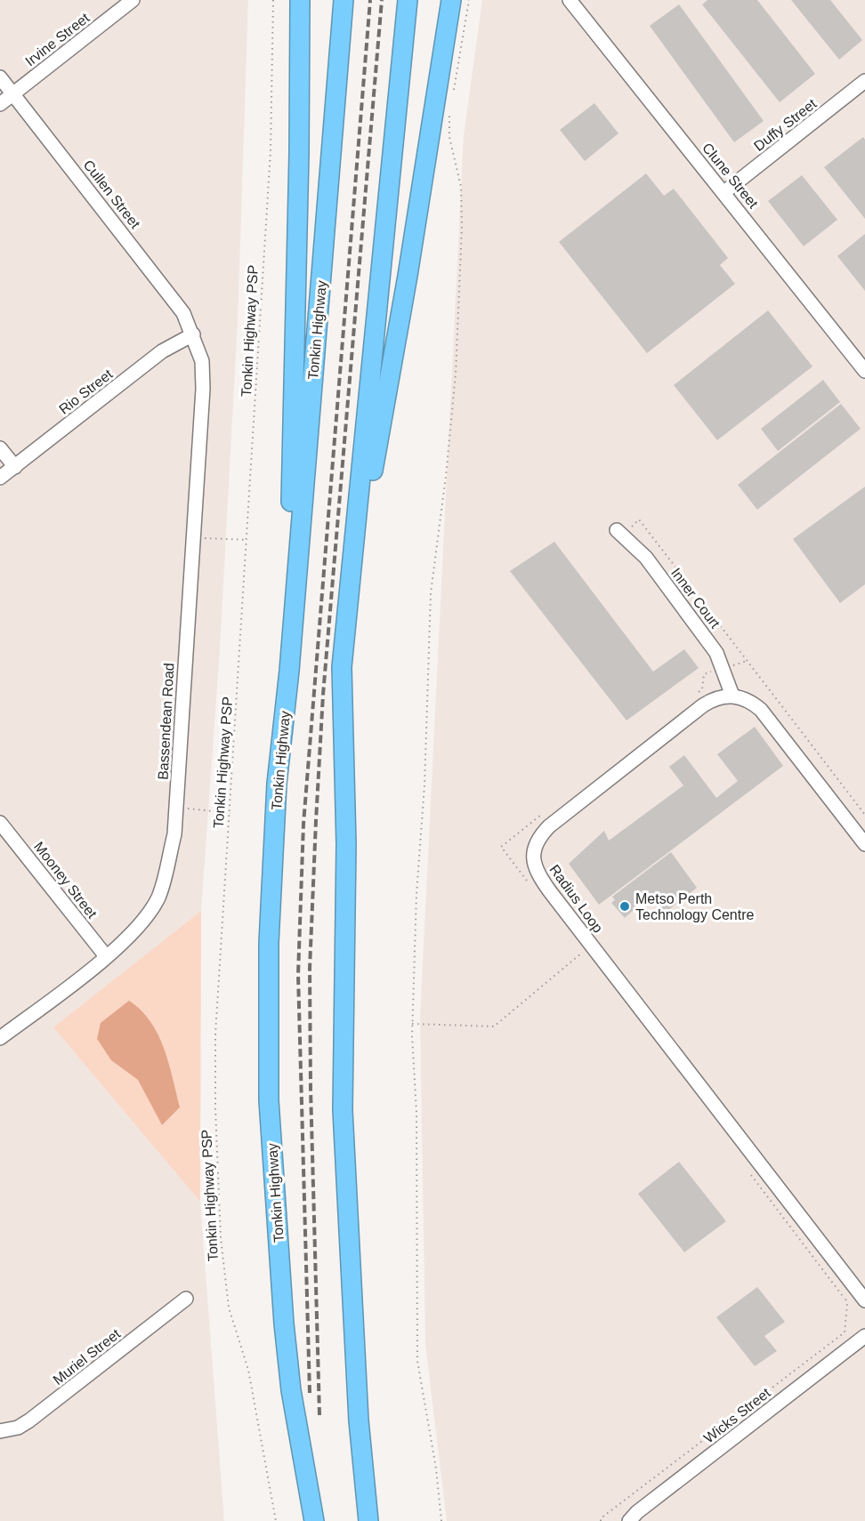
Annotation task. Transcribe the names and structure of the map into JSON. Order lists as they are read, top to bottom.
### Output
{
  "streets": {
    "highway": ["Tonkin Highway"],
    "street": [
      "Irvine Street",
      "Duffy Street",
      "Clune Street",
      "Cullen Street",
      "Rio Street",
      "Inner Court",
      "Bassendean Road",
      "Mooney Street",
      "Radius Loop",
      "Muriel Street",
      "Wicks Street"
    ],
    "path": ["Tonkin Highway PSP"]
  },
  "crossings": [
    ["Irvine Street", "Cullen Street"],
    ["Duffy Street", "Clune Street"],
    ["Cullen Street", "Rio Street"],
    ["Cullen Street", "Bassendean Road"],
    ["Rio Street", "Bassendean Road"],
    ["Inner Court", "Radius Loop"],
    ["Bassendean Road", "Mooney Street"]
  ],
  "places": ["Metso Perth Technology Centre"]
}
